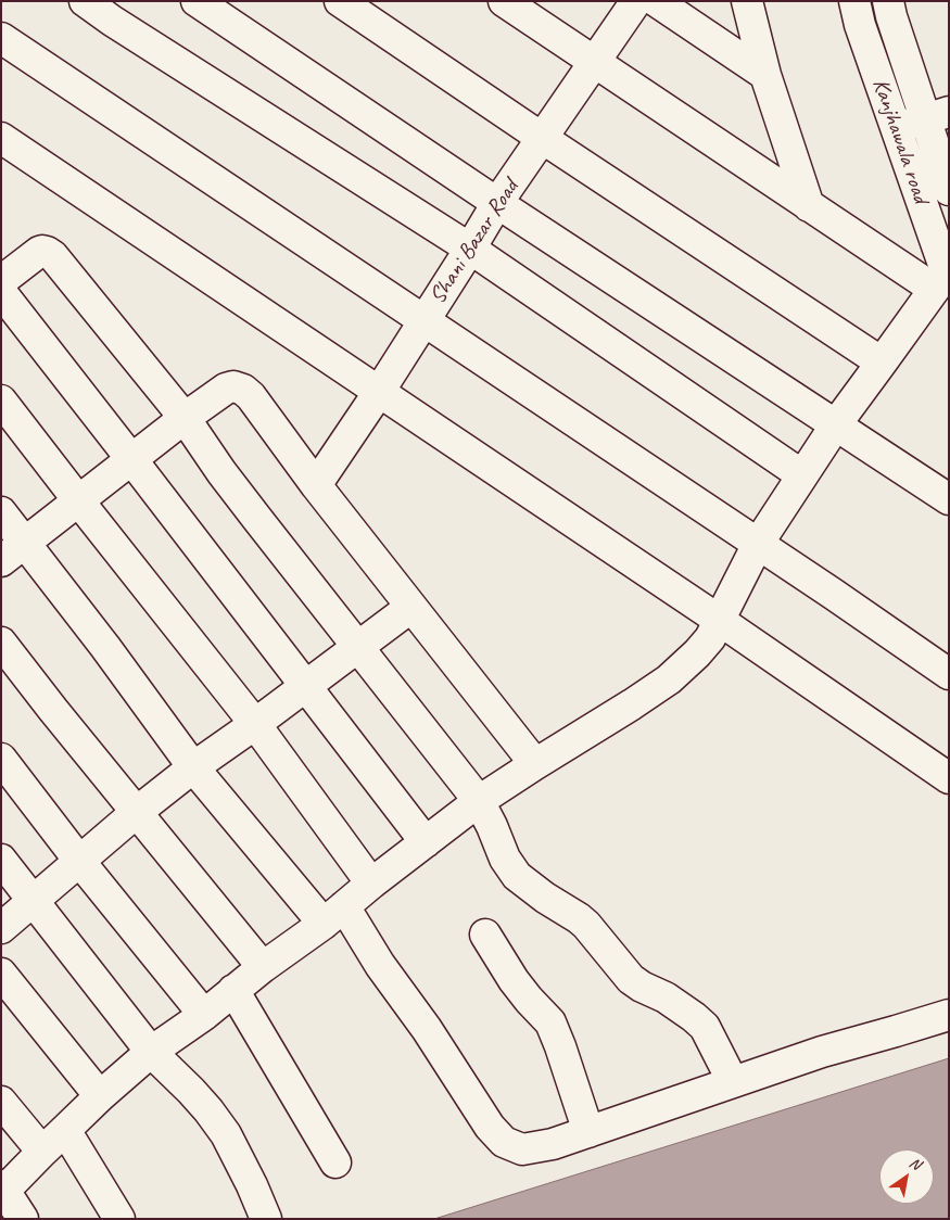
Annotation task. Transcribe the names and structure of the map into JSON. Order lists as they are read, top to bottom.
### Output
{
  "streets": {
    "street": ["Kanjhawala road", "Shani Bazar Road"]
  },
  "north": "top right"
}
